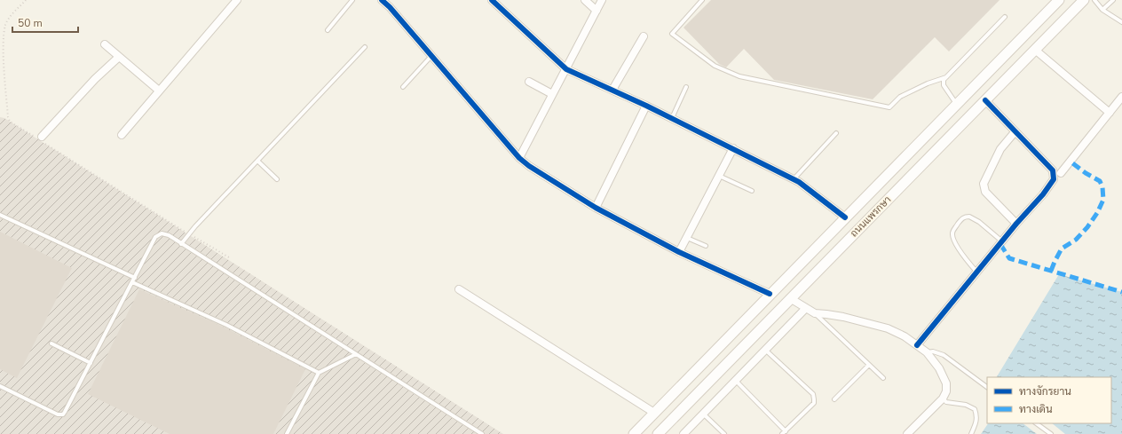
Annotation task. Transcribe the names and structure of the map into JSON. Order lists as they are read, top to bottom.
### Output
{
  "streets": {
    "main road": ["ถนนแพรกษา"]
  },
  "legend": ["ทางจักรยาน", "ทางเดิน"],
  "scale_bar": "50 m"
}
